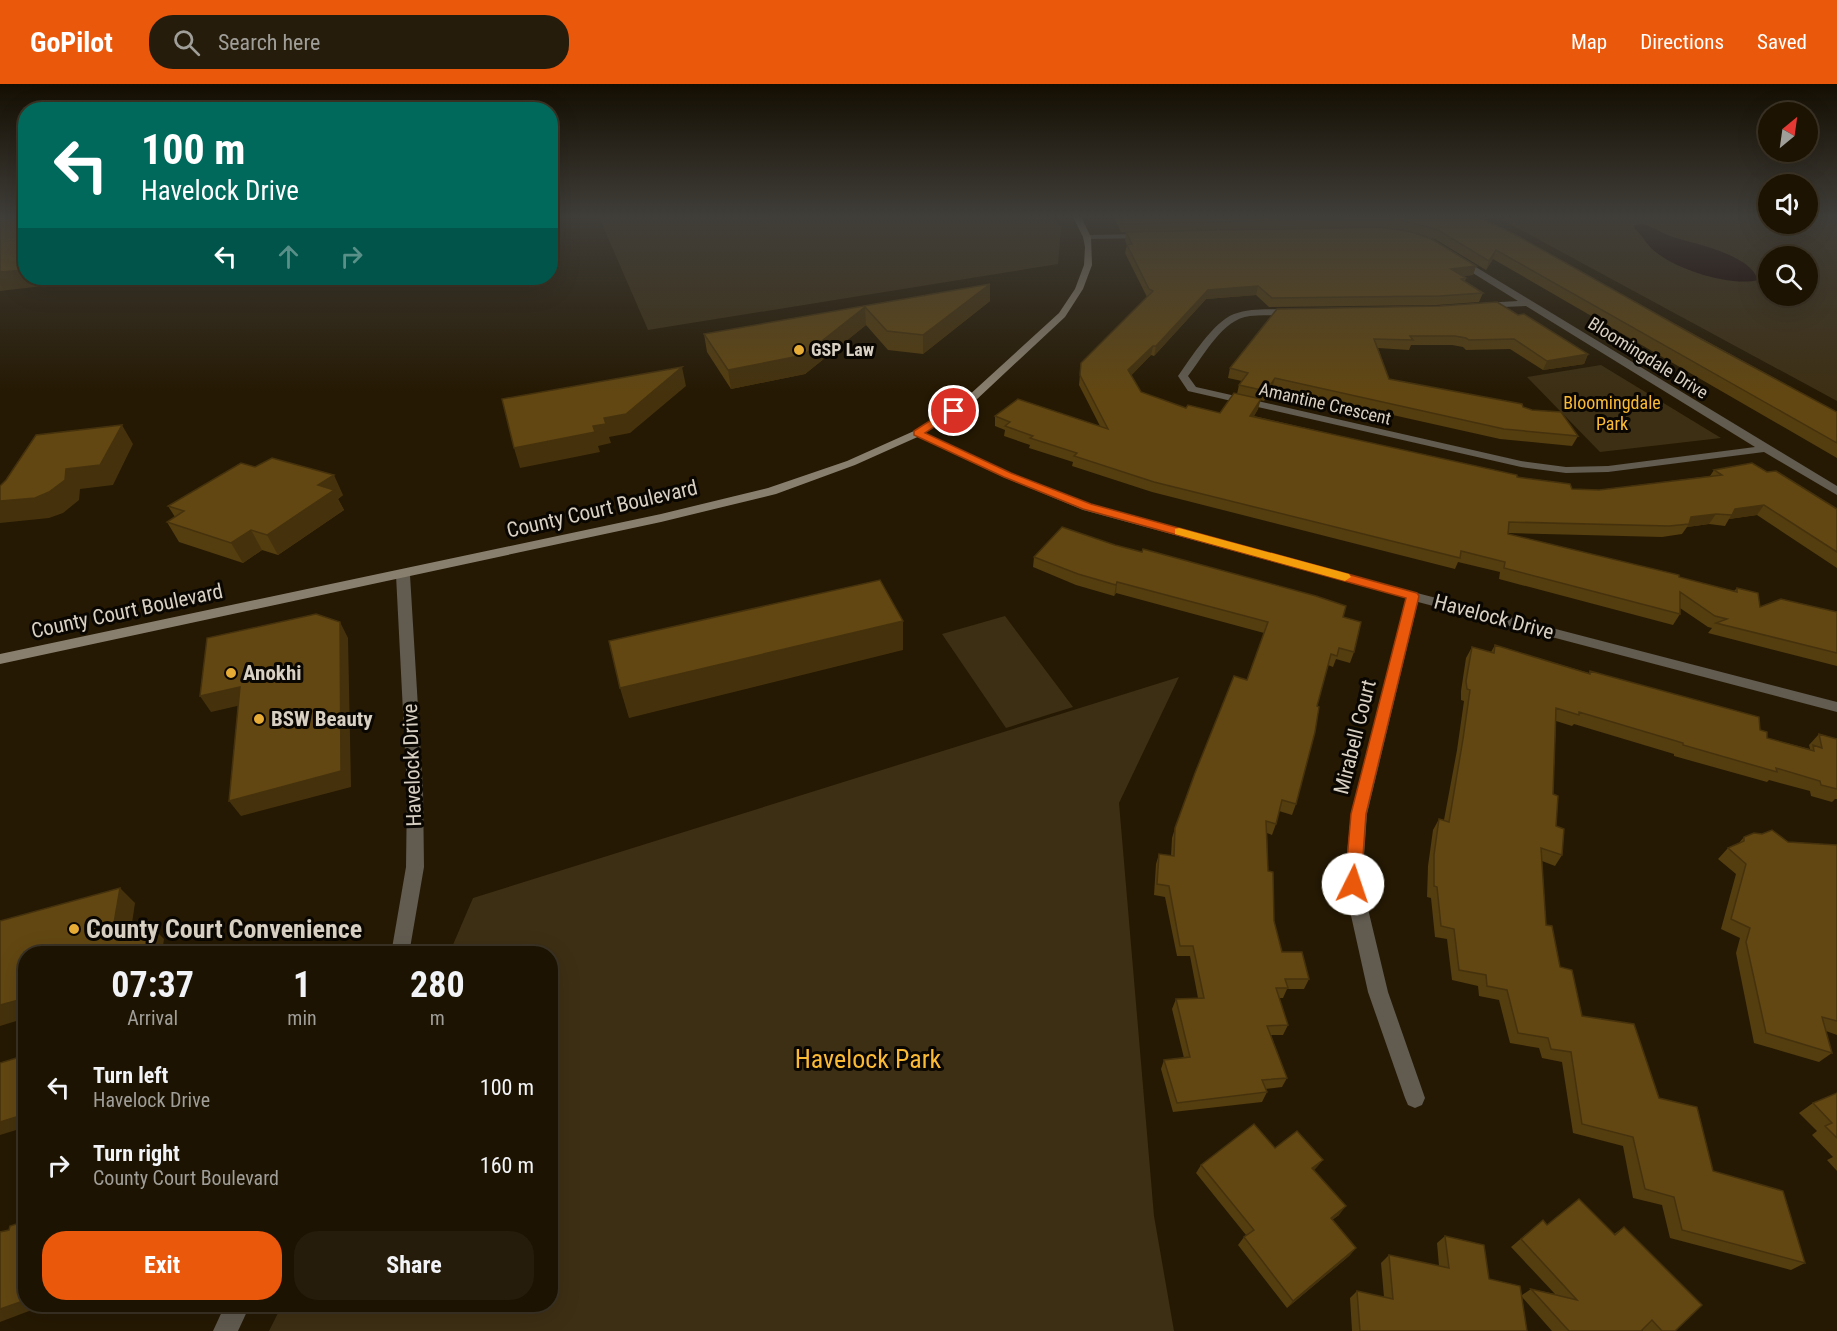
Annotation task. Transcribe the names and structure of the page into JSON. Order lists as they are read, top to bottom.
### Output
{
  "streets": {
    "street": [
      "Bloomingdale Drive",
      "Amantine Crescent",
      "County Court Boulevard",
      "Havelock Drive",
      "Mirabell Court"
    ]
  },
  "crossings": [
    ["Bloomingdale Drive", "Amantine Crescent"],
    ["County Court Boulevard", "Havelock Drive"],
    ["Havelock Drive", "Mirabell Court"]
  ],
  "parks": ["Bloomingdale Park", "Havelock Park"],
  "places": [
    "GSP Law",
    "Anokhi",
    "BSW Beauty",
    "County Court Convenience"
  ],
  "north": "top right",
  "page": {
    "header": "GoPilot",
    "search": "Search here",
    "nav": ["Map", "Directions", "Saved"],
    "turn": ["100 m", "Havelock Drive"],
    "eta": [
      "07:37",
      "Arrival",
      "1",
      "min",
      "280",
      "m"
    ],
    "list": [
      {
        "name": "Turn left",
        "note": "Havelock Drive",
        "value": "100 m"
      },
      {
        "name": "Turn right",
        "note": "County Court Boulevard",
        "value": "160 m"
      }
    ],
    "buttons": ["Exit", "Share"]
  }
}
